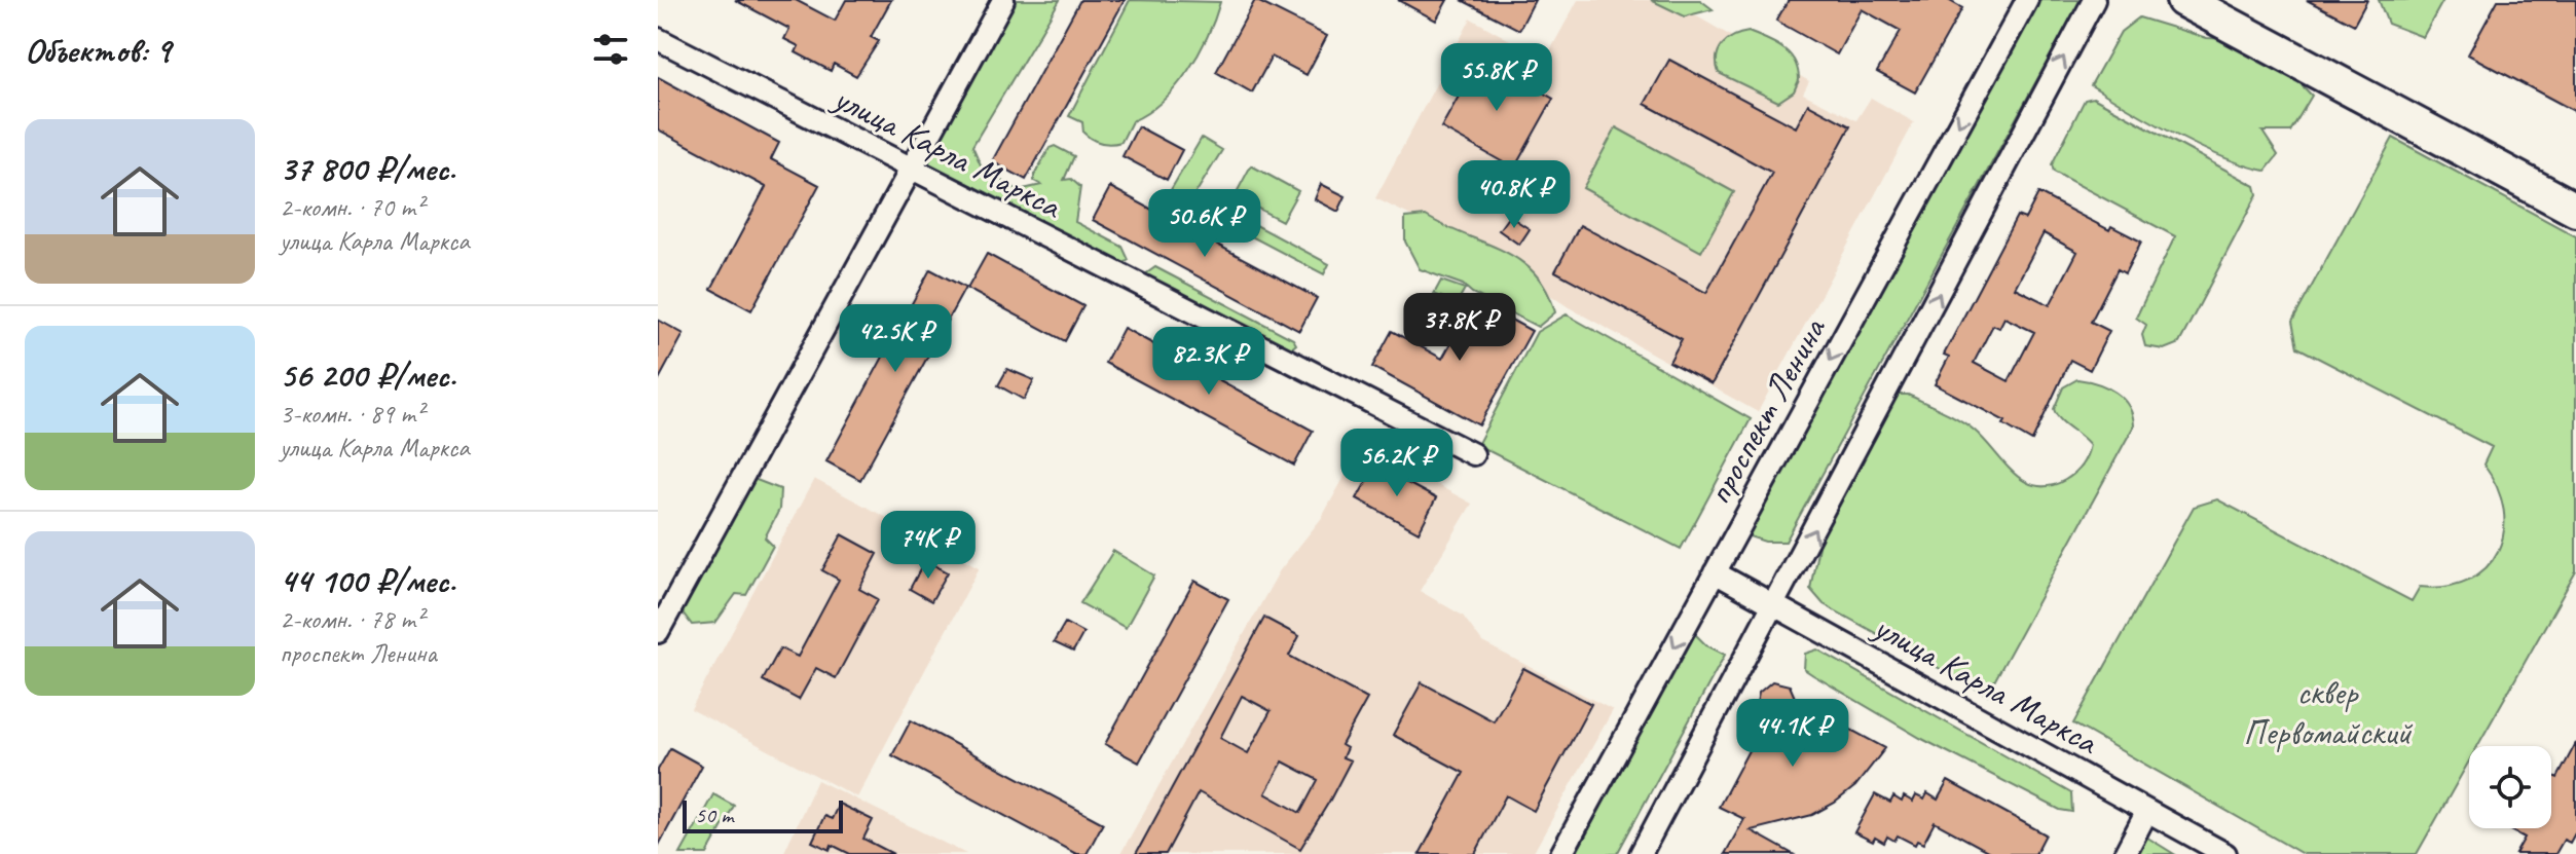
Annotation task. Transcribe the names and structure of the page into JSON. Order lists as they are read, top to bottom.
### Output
{
  "streets": {
    "street": ["улица Карла Маркса", "проспект Ленина"]
  },
  "crossings": [
    ["улица Карла Маркса", "проспект Ленина"]
  ],
  "parks": ["сквер Первомайский"],
  "scale_bar": "50 m",
  "page": {
    "heading": "Объектов: 9",
    "price": [
      "55.8K ₽",
      "40.8K ₽",
      "50.6K ₽",
      "37.8K ₽",
      "42.5K ₽",
      "82.3K ₽",
      "56.2K ₽",
      "74K ₽",
      "44.1K ₽"
    ],
    "list": [
      {
        "name": "37 800 ₽/мес.",
        "note": "2-комн. · 70 m² · улица Карла Маркса"
      },
      {
        "name": "56 200 ₽/мес.",
        "note": "3-комн. · 89 m² · улица Карла Маркса"
      },
      {
        "name": "44 100 ₽/мес.",
        "note": "2-комн. · 78 m² · проспект Ленина"
      }
    ],
    "scale": "50 m"
  }
}
